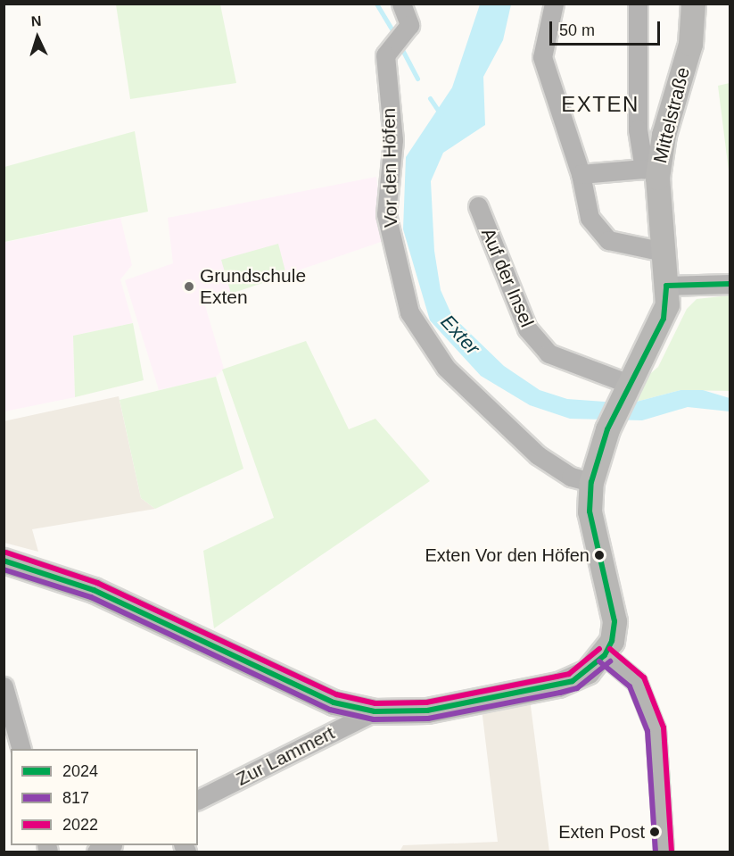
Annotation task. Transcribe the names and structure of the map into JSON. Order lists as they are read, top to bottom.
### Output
{
  "streets": {
    "main road": ["Mittelstraße"],
    "street": ["Vor den Höfen", "Auf der Insel", "Zur Lammert"]
  },
  "crossings": [
    ["Mittelstraße", "Vor den Höfen"],
    ["Mittelstraße", "Auf der Insel"]
  ],
  "districts": ["EXTEN"],
  "water": ["Exter"],
  "places": ["Grundschule Exten", "Exten Vor den Höfen", "Exten Post"],
  "lines": ["transit line 2024", "transit line 2022", "transit line 817"],
  "legend": ["2024", "817", "2022"],
  "scale_bar": "50 m",
  "north": "top"
}
